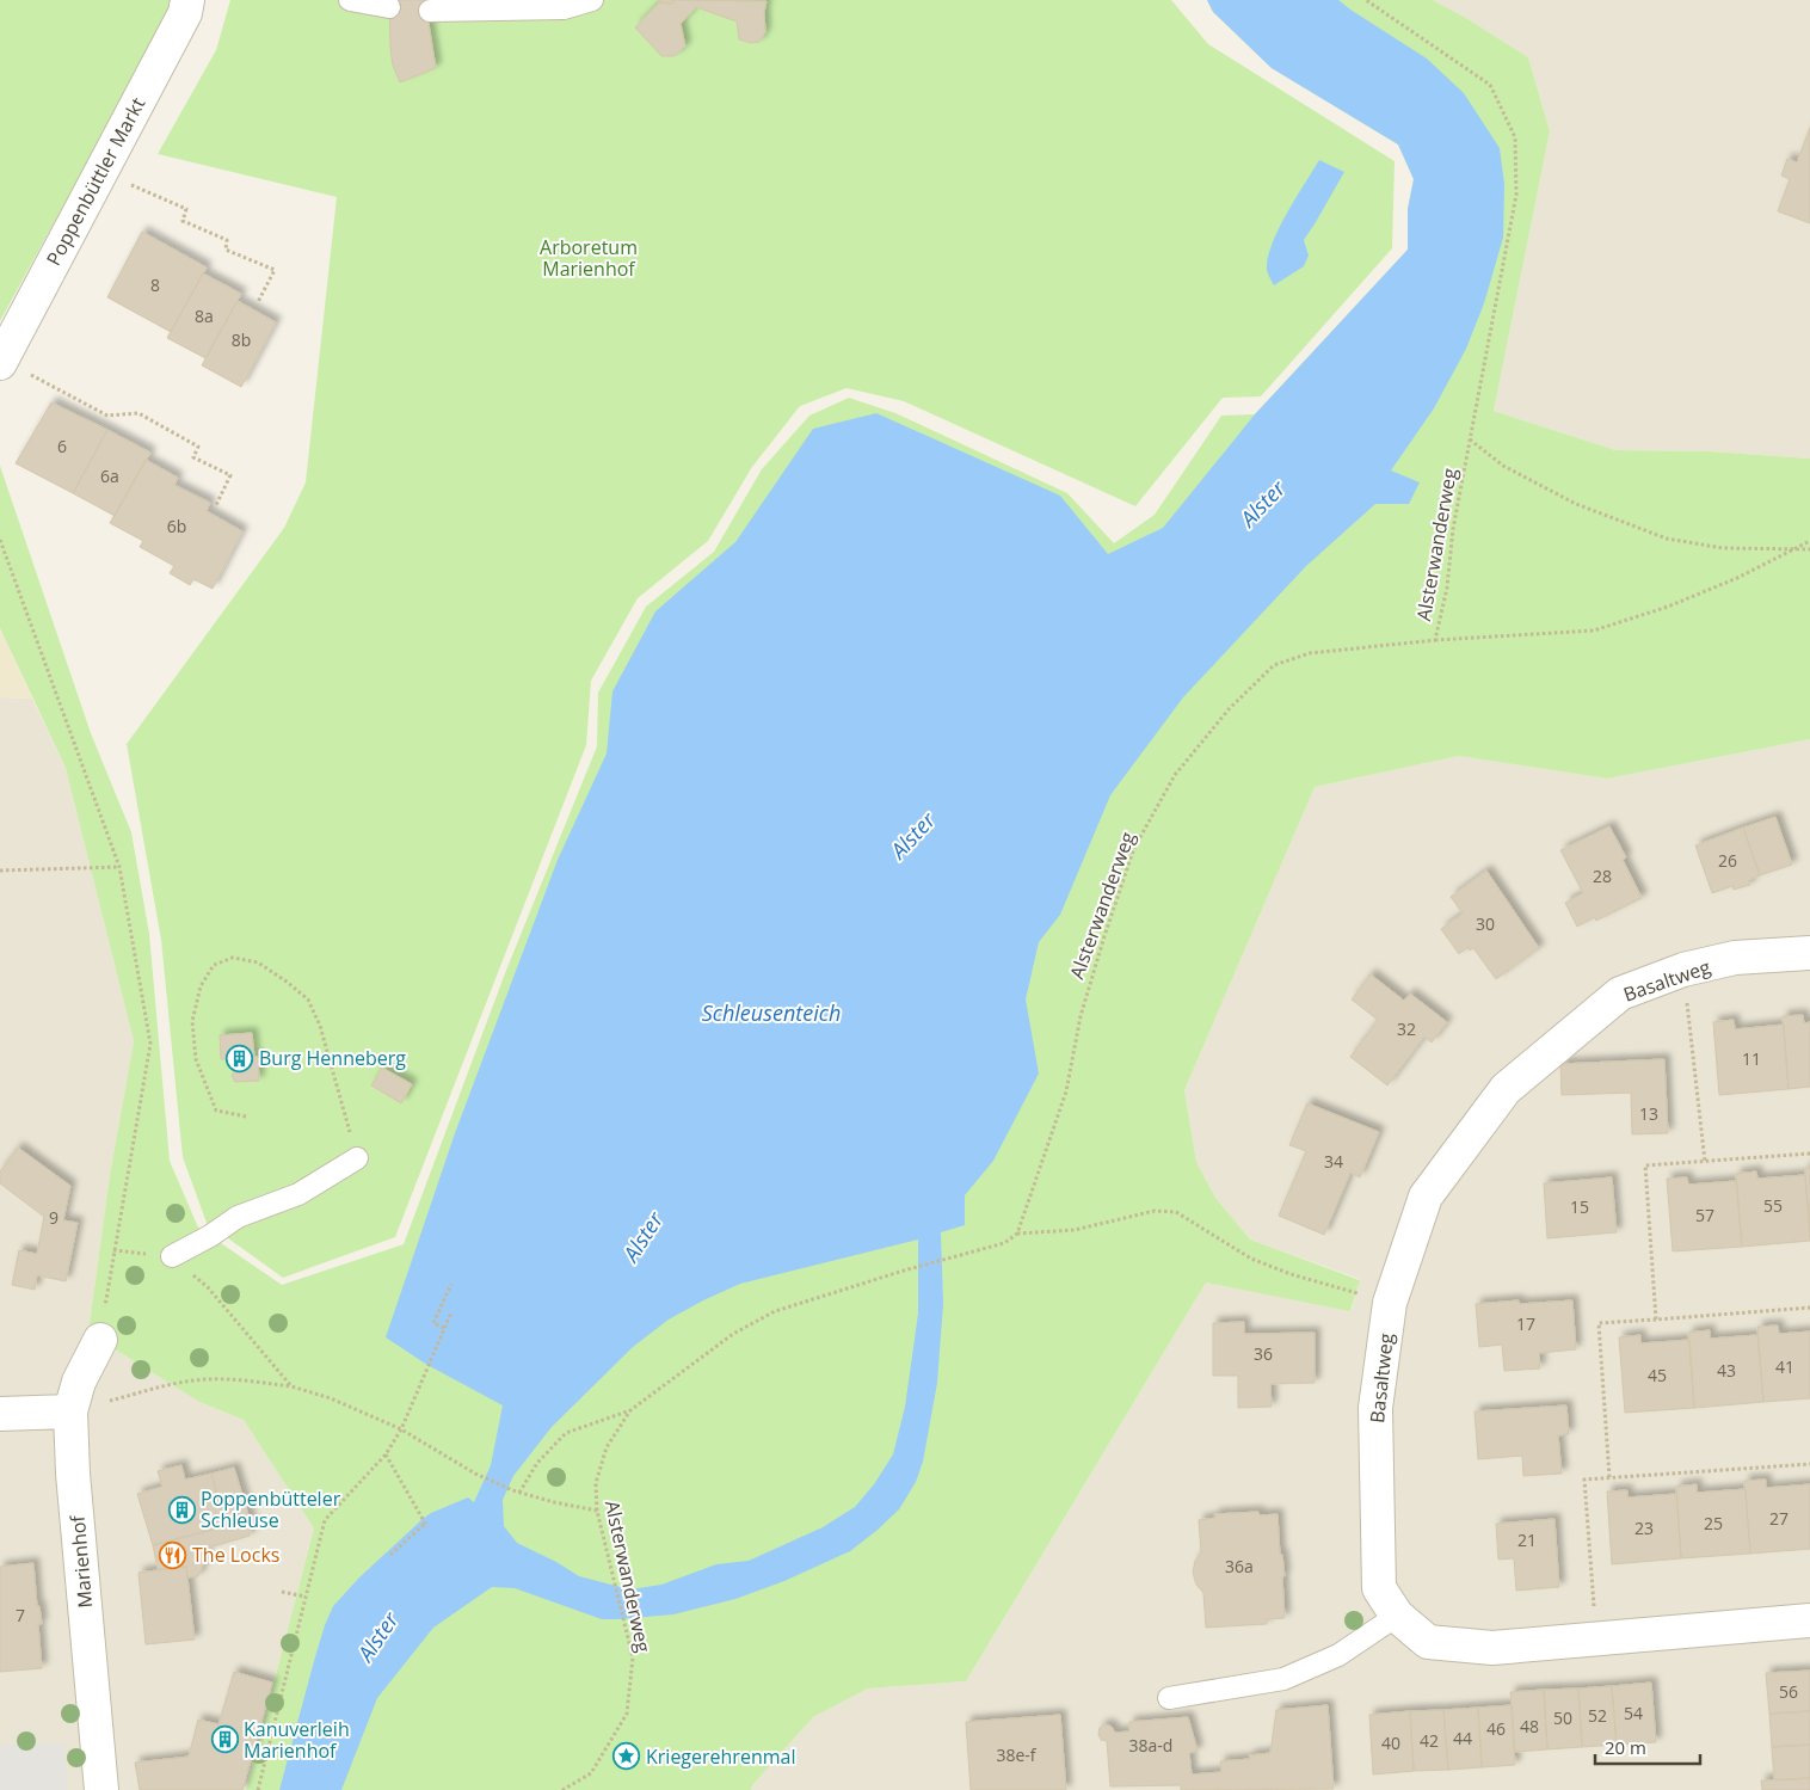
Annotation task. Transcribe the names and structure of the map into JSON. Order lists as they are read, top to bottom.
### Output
{
  "streets": {
    "street": ["Poppenbüttler Markt", "Basaltweg", "Marienhof"],
    "path": ["Alsterwanderweg"]
  },
  "water": ["Alster", "Schleusenteich"],
  "parks": ["Arboretum Marienhof"],
  "places": {
    "building": ["Burg Henneberg", "Poppenbütteler Schleuse", "Kanuverleih Marienhof"],
    "restaurant": ["The Locks"],
    "place": ["Kriegerehrenmal"]
  },
  "house_numbers": [
    "8",
    "8a",
    "8b",
    "6",
    "6a",
    "6b",
    "26",
    "28",
    "30",
    "32",
    "11",
    "13",
    "34",
    "55",
    "15",
    "57",
    "9",
    "17",
    "36",
    "41",
    "43",
    "45",
    "27",
    "25",
    "23",
    "21",
    "36a",
    "7",
    "56",
    "54",
    "52",
    "50",
    "48",
    "46",
    "44",
    "42",
    "40",
    "38a-d",
    "38e-f"
  ],
  "scale_bar": "20 m"
}
